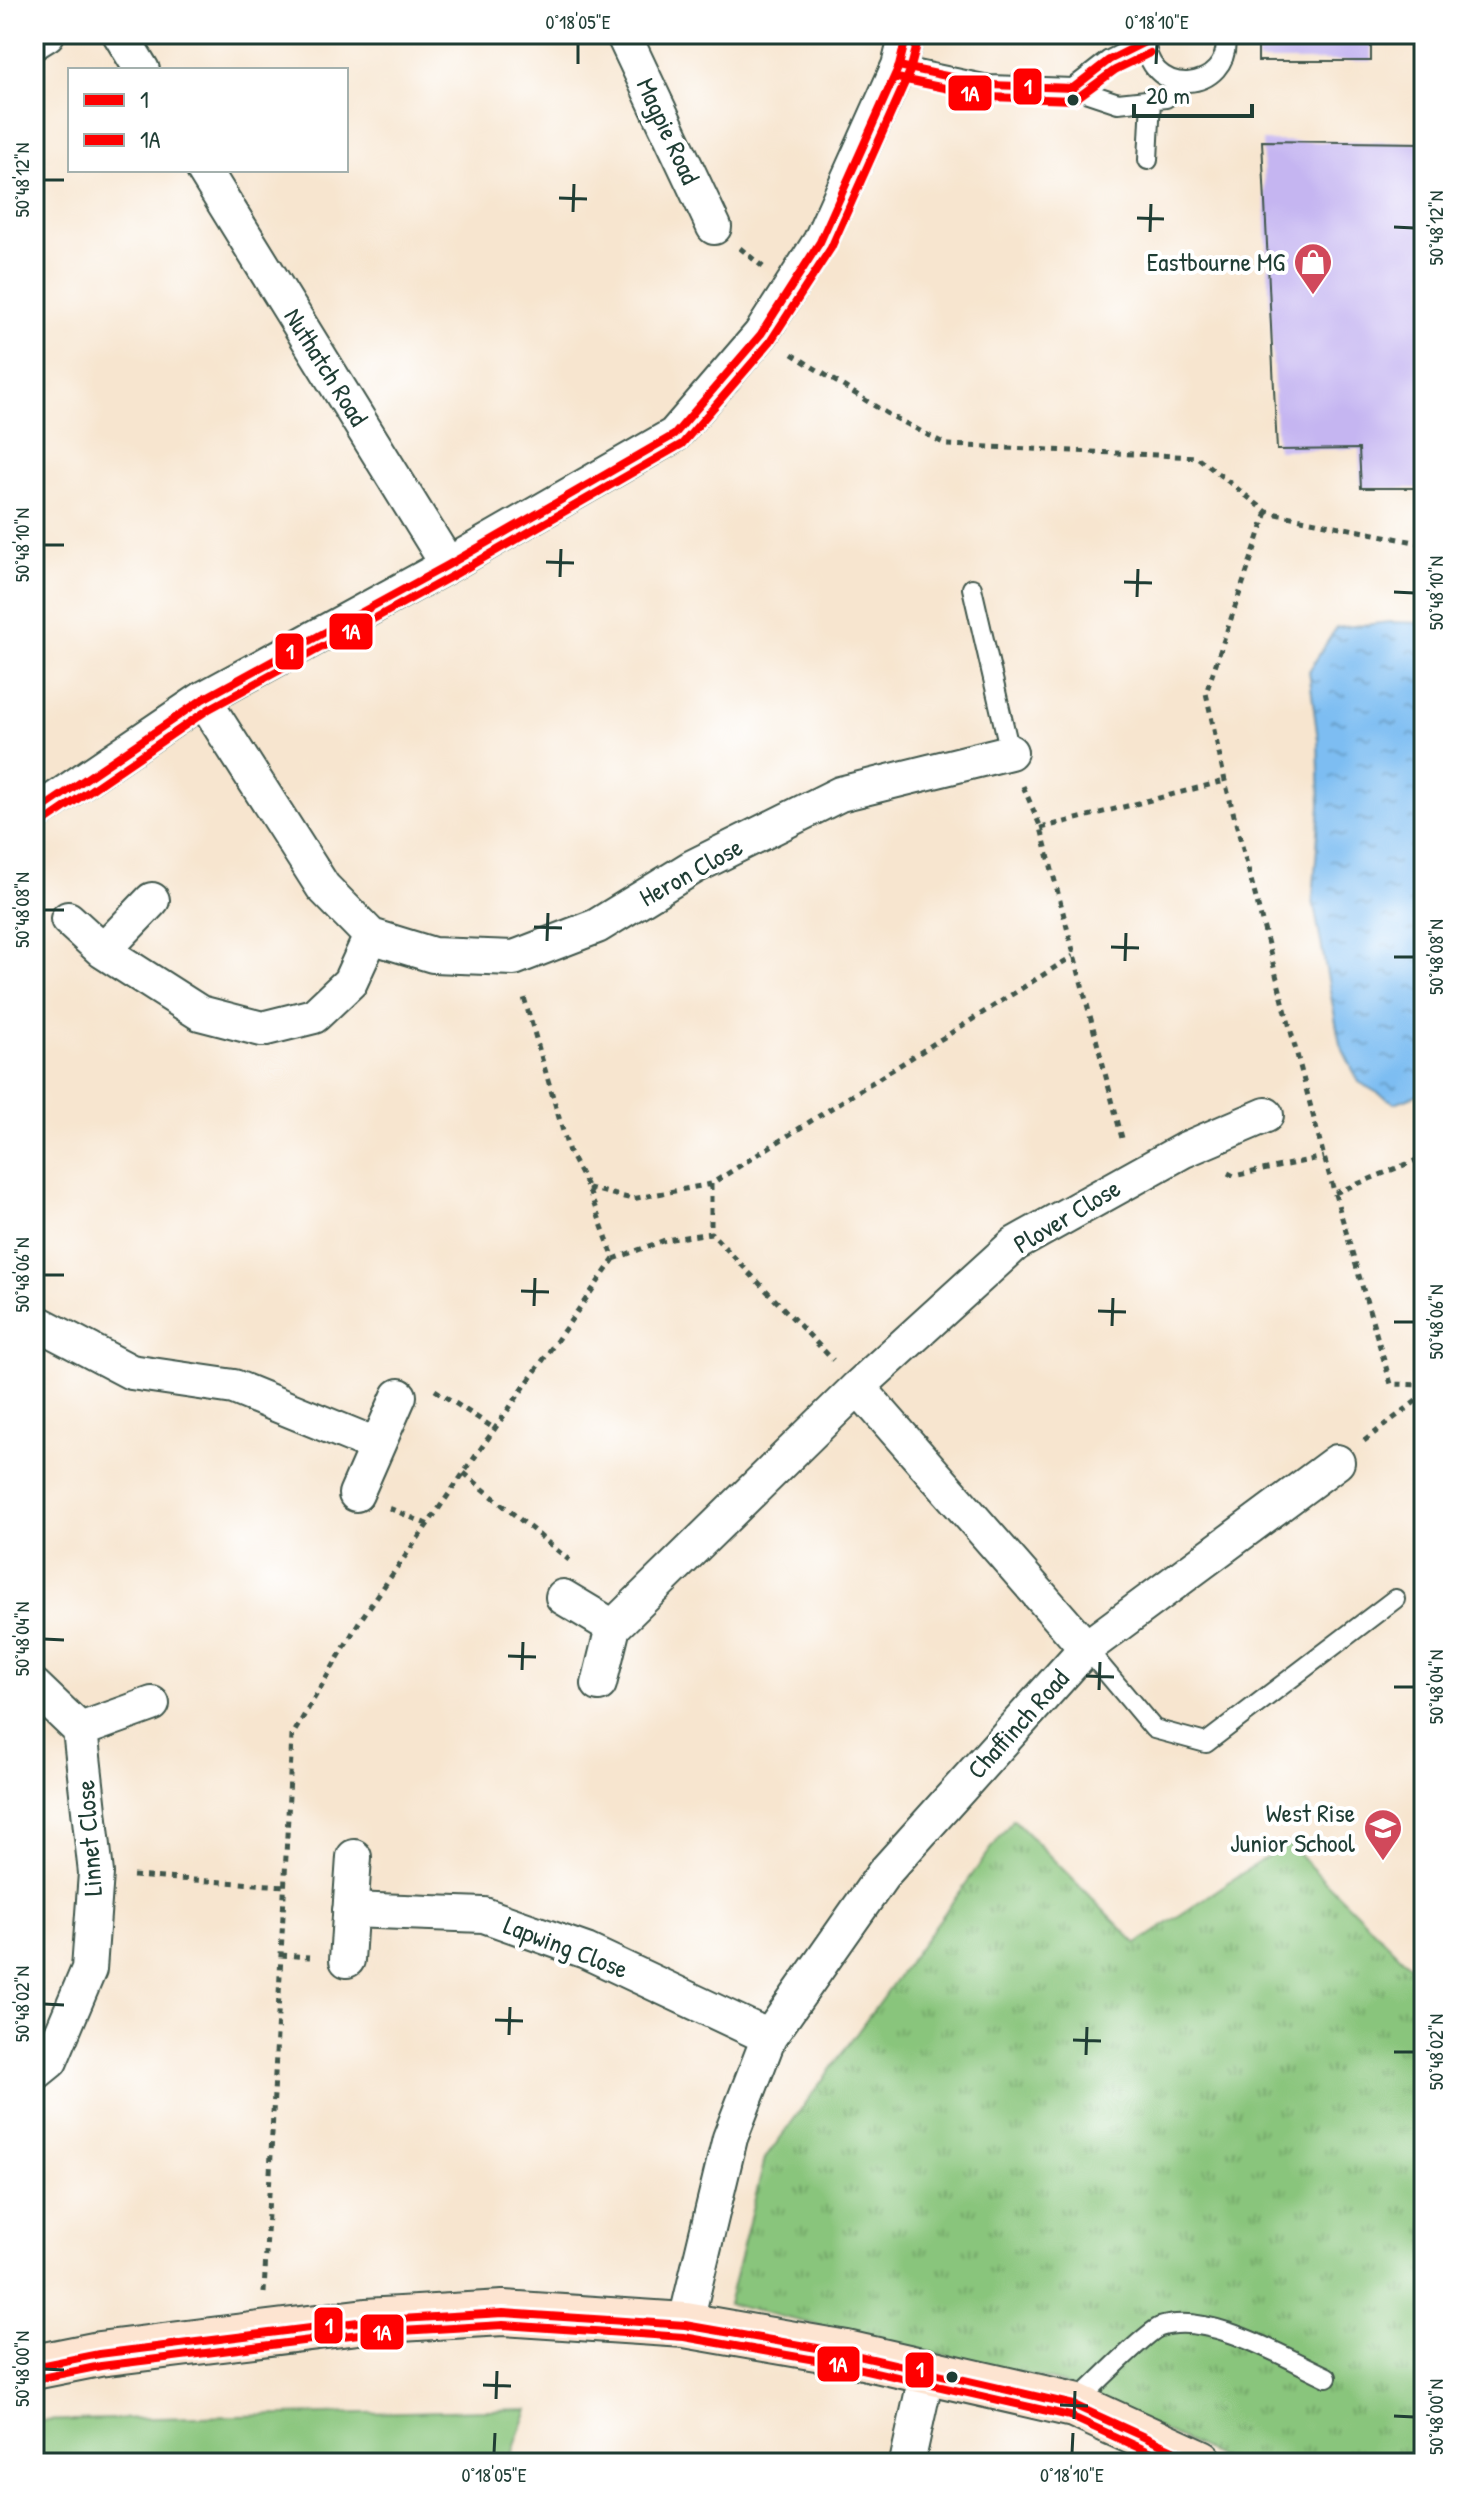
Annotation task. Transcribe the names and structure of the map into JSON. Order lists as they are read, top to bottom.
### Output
{
  "streets": {
    "street": [
      "Magpie Road",
      "Nuthatch Road",
      "Heron Close",
      "Plover Close",
      "Chaffinch Road",
      "Linnet Close",
      "Lapwing Close"
    ]
  },
  "crossings": [
    ["Chaffinch Road", "Lapwing Close"]
  ],
  "places": {
    "shop": ["Eastbourne MG"],
    "school or university": ["West Rise Junior School"]
  },
  "lines": ["transit line 1", "transit line 1A"],
  "legend": ["1", "1A"],
  "scale_bar": "20 m",
  "coordinates": [
    "0°18'05\"E",
    "0°18'10\"E",
    "50°48'12\"N",
    "50°48'10\"N",
    "50°48'08\"N",
    "50°48'06\"N",
    "50°48'04\"N",
    "50°48'02\"N",
    "50°48'00\"N"
  ]
}
